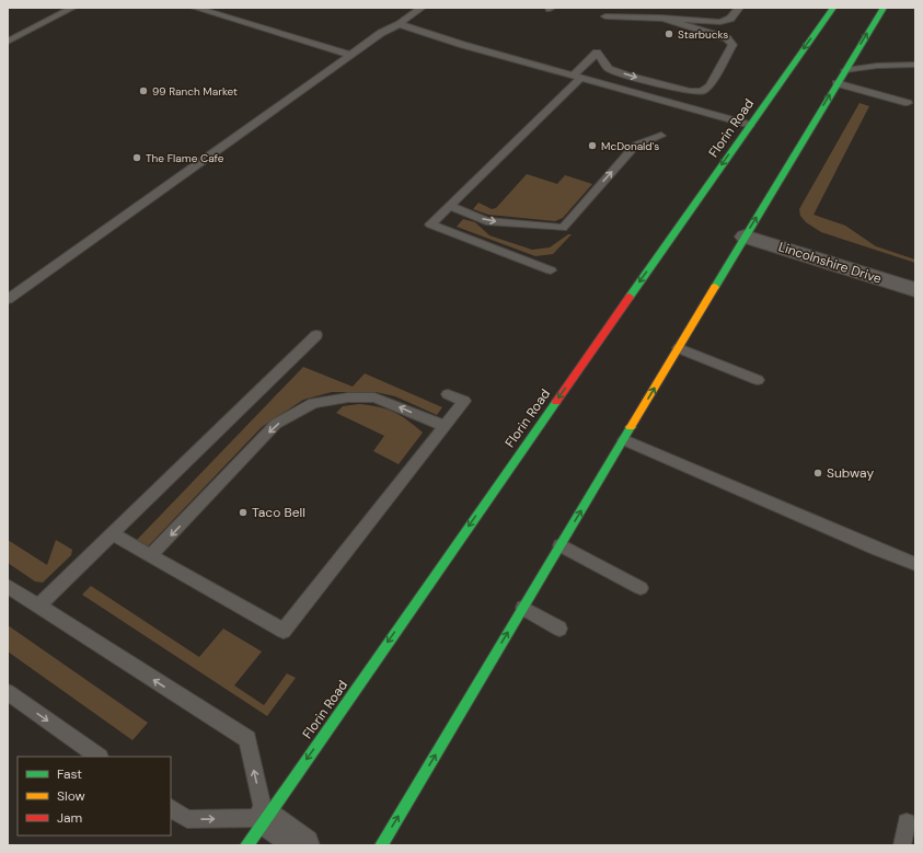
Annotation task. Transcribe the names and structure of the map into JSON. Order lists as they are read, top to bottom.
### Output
{
  "streets": {
    "main road": ["Florin Road"],
    "street": ["Lincolnshire Drive"]
  },
  "places": [
    "Starbucks",
    "99 Ranch Market",
    "McDonald's",
    "The Flame Cafe",
    "Subway",
    "Taco Bell"
  ],
  "legend": ["Fast", "Slow", "Jam"]
}
